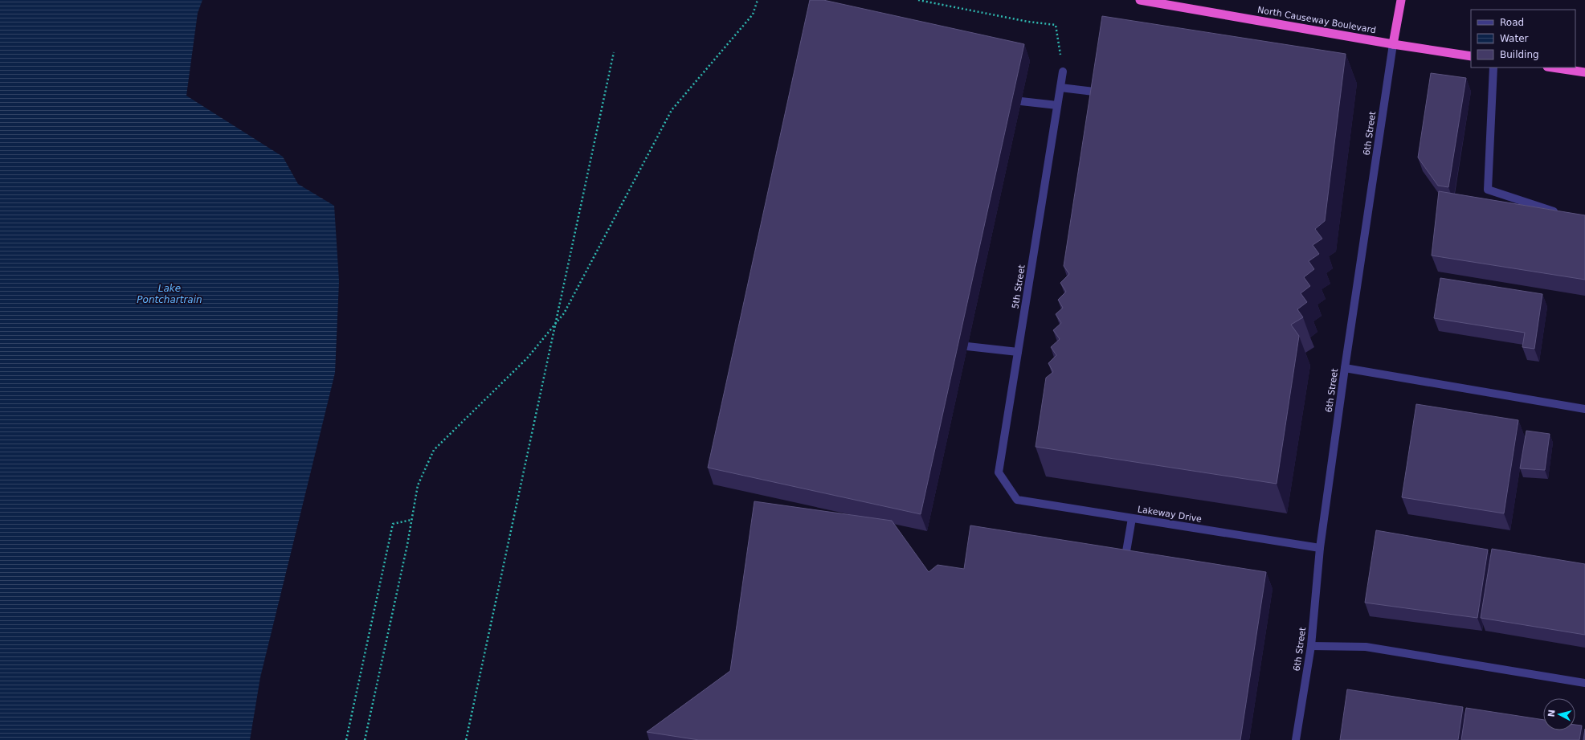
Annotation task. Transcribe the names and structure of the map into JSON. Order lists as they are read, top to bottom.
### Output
{
  "streets": {
    "highway": ["North Causeway Boulevard"],
    "street": ["6th Street", "5th Street", "Lakeway Drive"]
  },
  "crossings": [
    ["North Causeway Boulevard", "6th Street"],
    ["6th Street", "Lakeway Drive"],
    ["5th Street", "Lakeway Drive"]
  ],
  "water": ["Lake Pontchartrain"],
  "legend": ["Road", "Water", "Building"],
  "north": "left"
}
